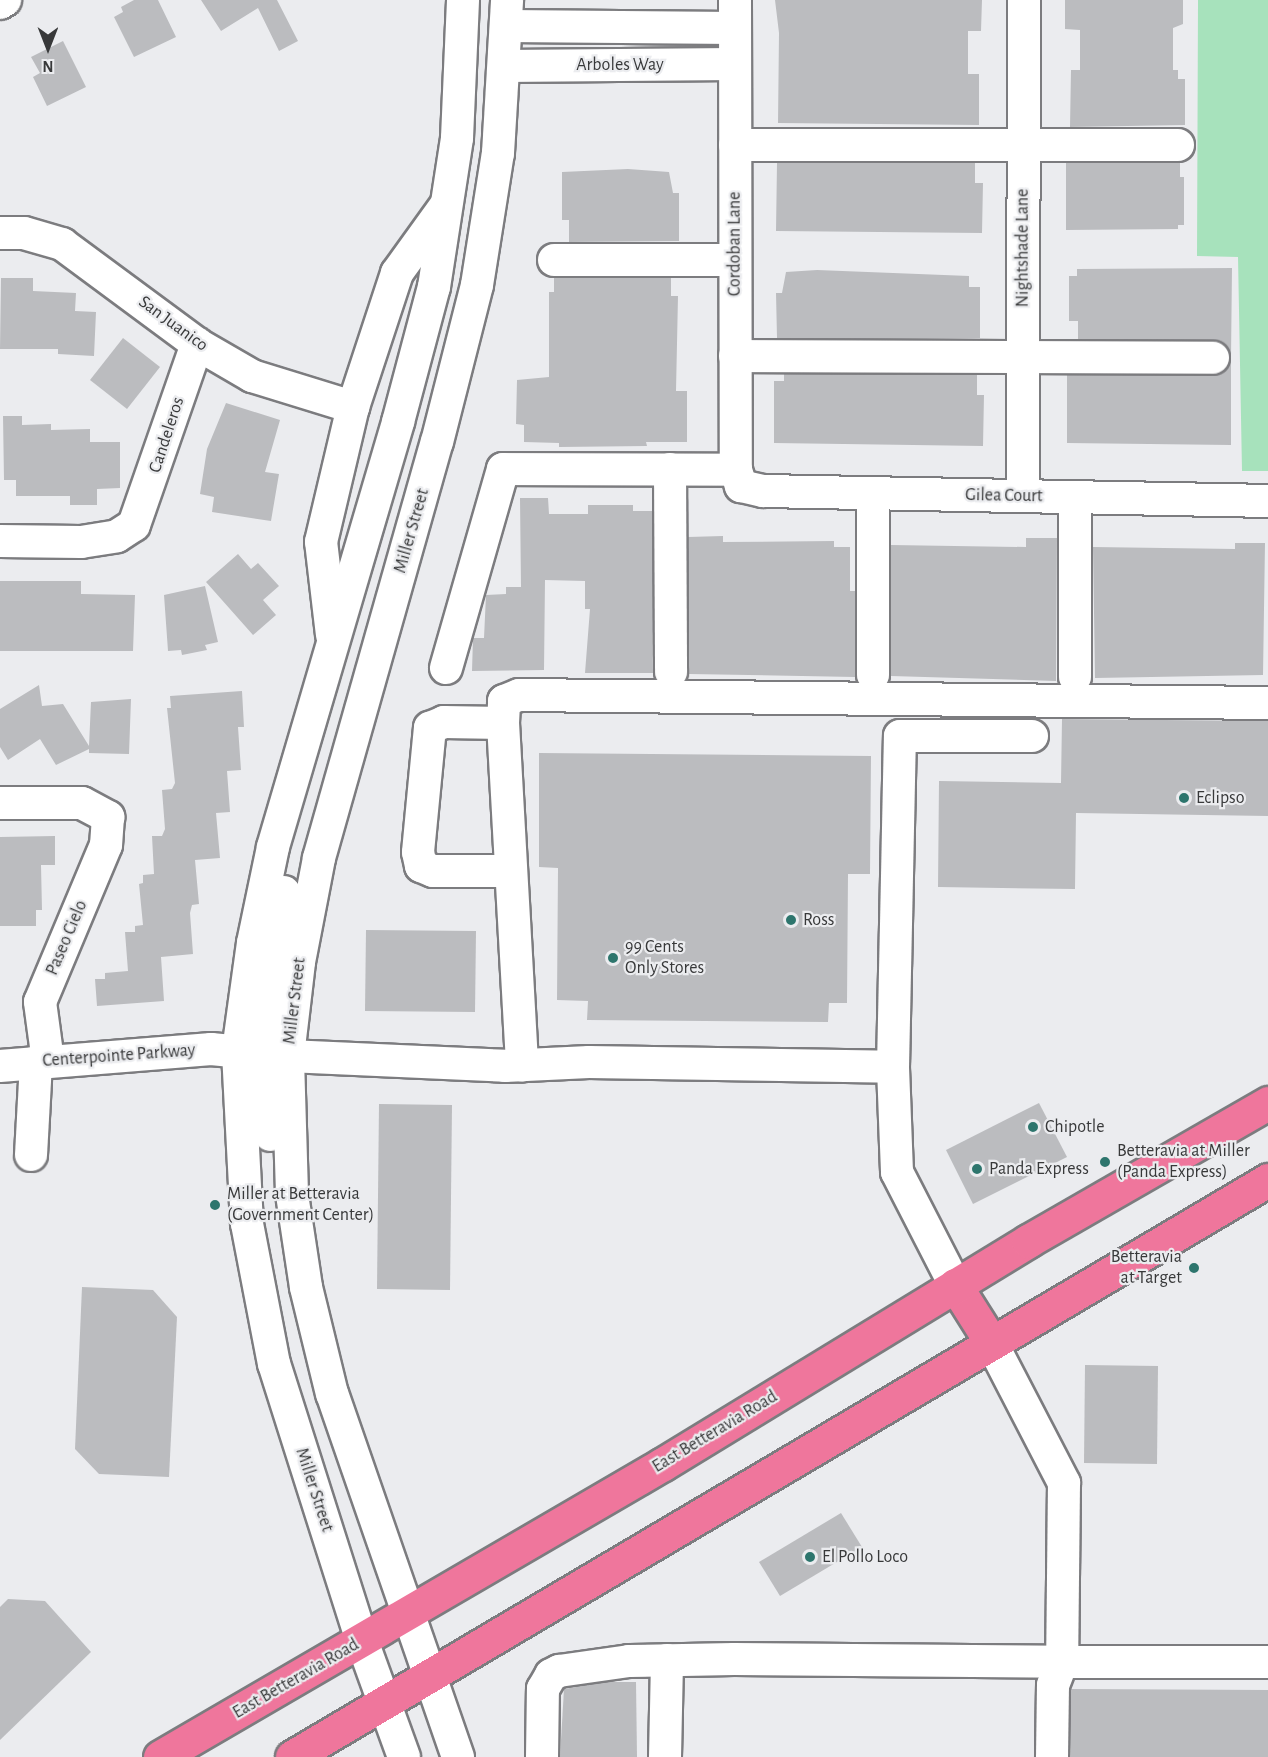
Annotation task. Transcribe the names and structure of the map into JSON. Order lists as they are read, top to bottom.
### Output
{
  "streets": {
    "highway": ["East Betteravia Road"],
    "street": [
      "Arboles Way",
      "Cordoban Lane",
      "Nightshade Lane",
      "San Juanico",
      "Candeleros",
      "Gilea Court",
      "Miller Street",
      "Paseo Cielo",
      "Centerpointe Parkway"
    ]
  },
  "crossings": [
    ["Arboles Way", "Cordoban Lane"],
    ["Arboles Way", "Miller Street"],
    ["Cordoban Lane", "Gilea Court"],
    ["Nightshade Lane", "Gilea Court"],
    ["San Juanico", "Candeleros"],
    ["San Juanico", "Miller Street"],
    ["Miller Street", "Centerpointe Parkway"],
    ["Miller Street", "East Betteravia Road"],
    ["Paseo Cielo", "Centerpointe Parkway"]
  ],
  "places": [
    "Eclipso",
    "Ross",
    "99 Cents Only Stores",
    "Chipotle",
    "Betteravia at Miller (Panda Express)",
    "Panda Express",
    "Miller at Betteravia (Government Center)",
    "Betteravia at Target",
    "El Pollo Loco"
  ],
  "north": "bottom"
}
